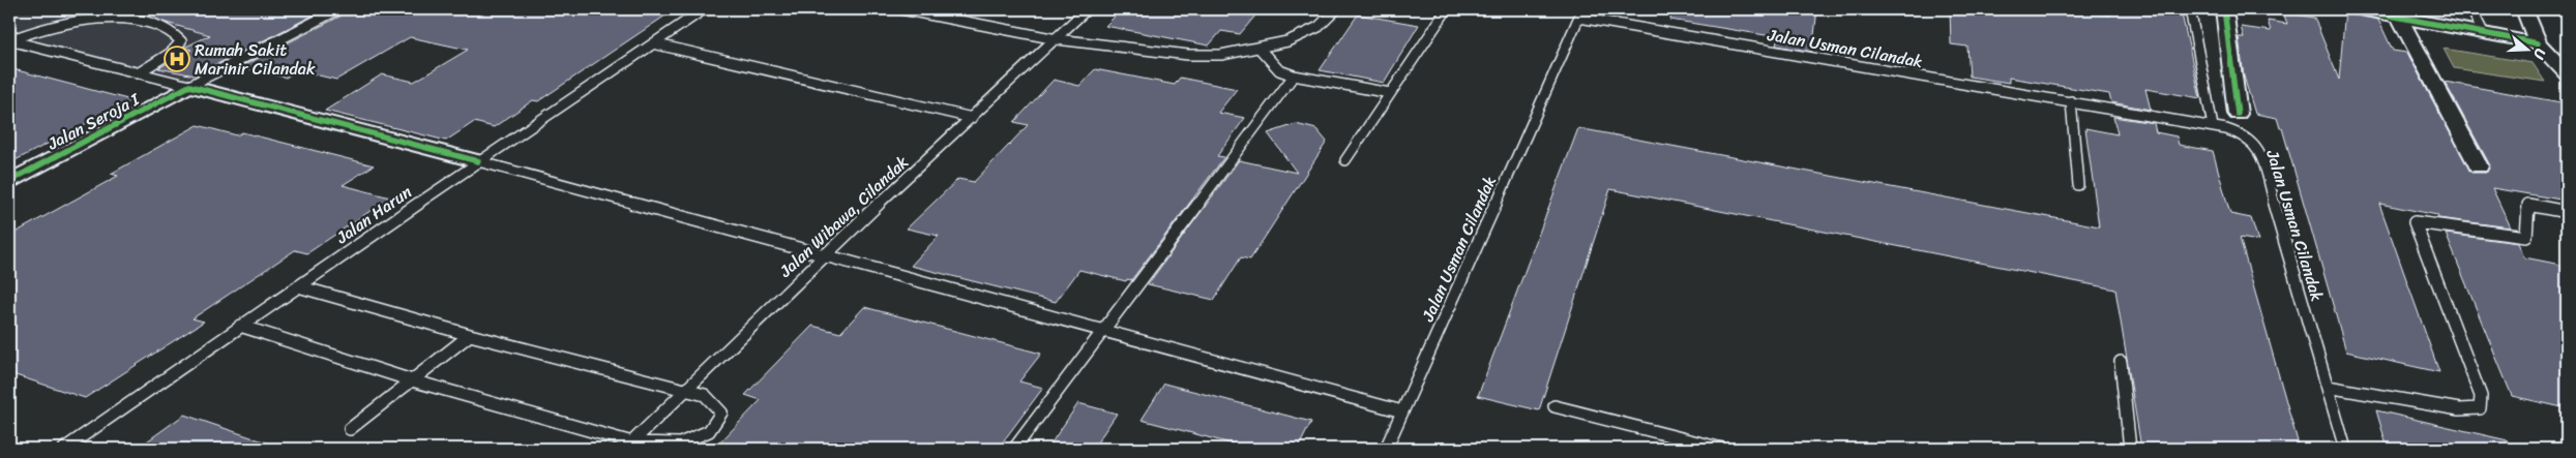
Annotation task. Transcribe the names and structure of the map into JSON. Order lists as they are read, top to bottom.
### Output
{
  "streets": {
    "street": ["Jalan Seroja I"],
    "lane": ["Jalan Usman Cilandak", "Jalan Harun", "Jalan Wibawa, Cilandak"]
  },
  "places": {
    "hospital": ["Rumah Sakit Marinir Cilandak"]
  },
  "north": "right"
}
